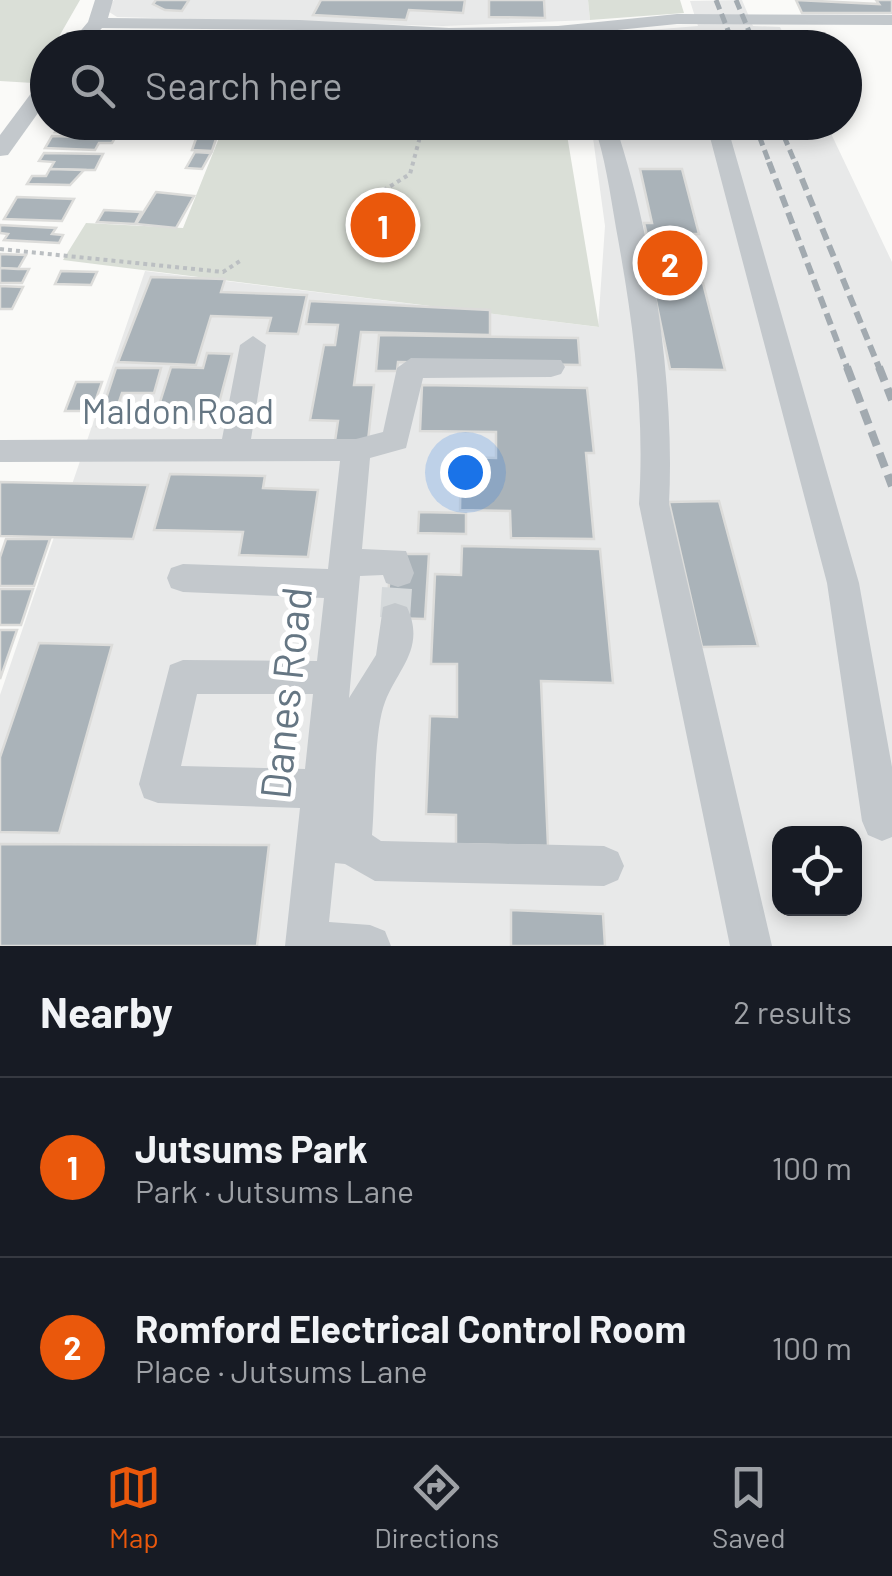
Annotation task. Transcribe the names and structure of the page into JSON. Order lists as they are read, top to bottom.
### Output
{
  "streets": {
    "street": ["Maldon Road", "Danes Road"]
  },
  "crossings": [
    ["Maldon Road", "Danes Road"]
  ],
  "page": {
    "search": "Search here",
    "pins": ["1", "2"],
    "heading": ["Nearby", "2 results"],
    "list": [
      {
        "mark": "1",
        "name": "Jutsums Park",
        "note": "Park · Jutsums Lane",
        "value": "100 m"
      },
      {
        "mark": "2",
        "name": "Romford Electrical Control Room",
        "note": "Place · Jutsums Lane",
        "value": "100 m"
      }
    ],
    "nav": ["Map", "Directions", "Saved"]
  }
}
